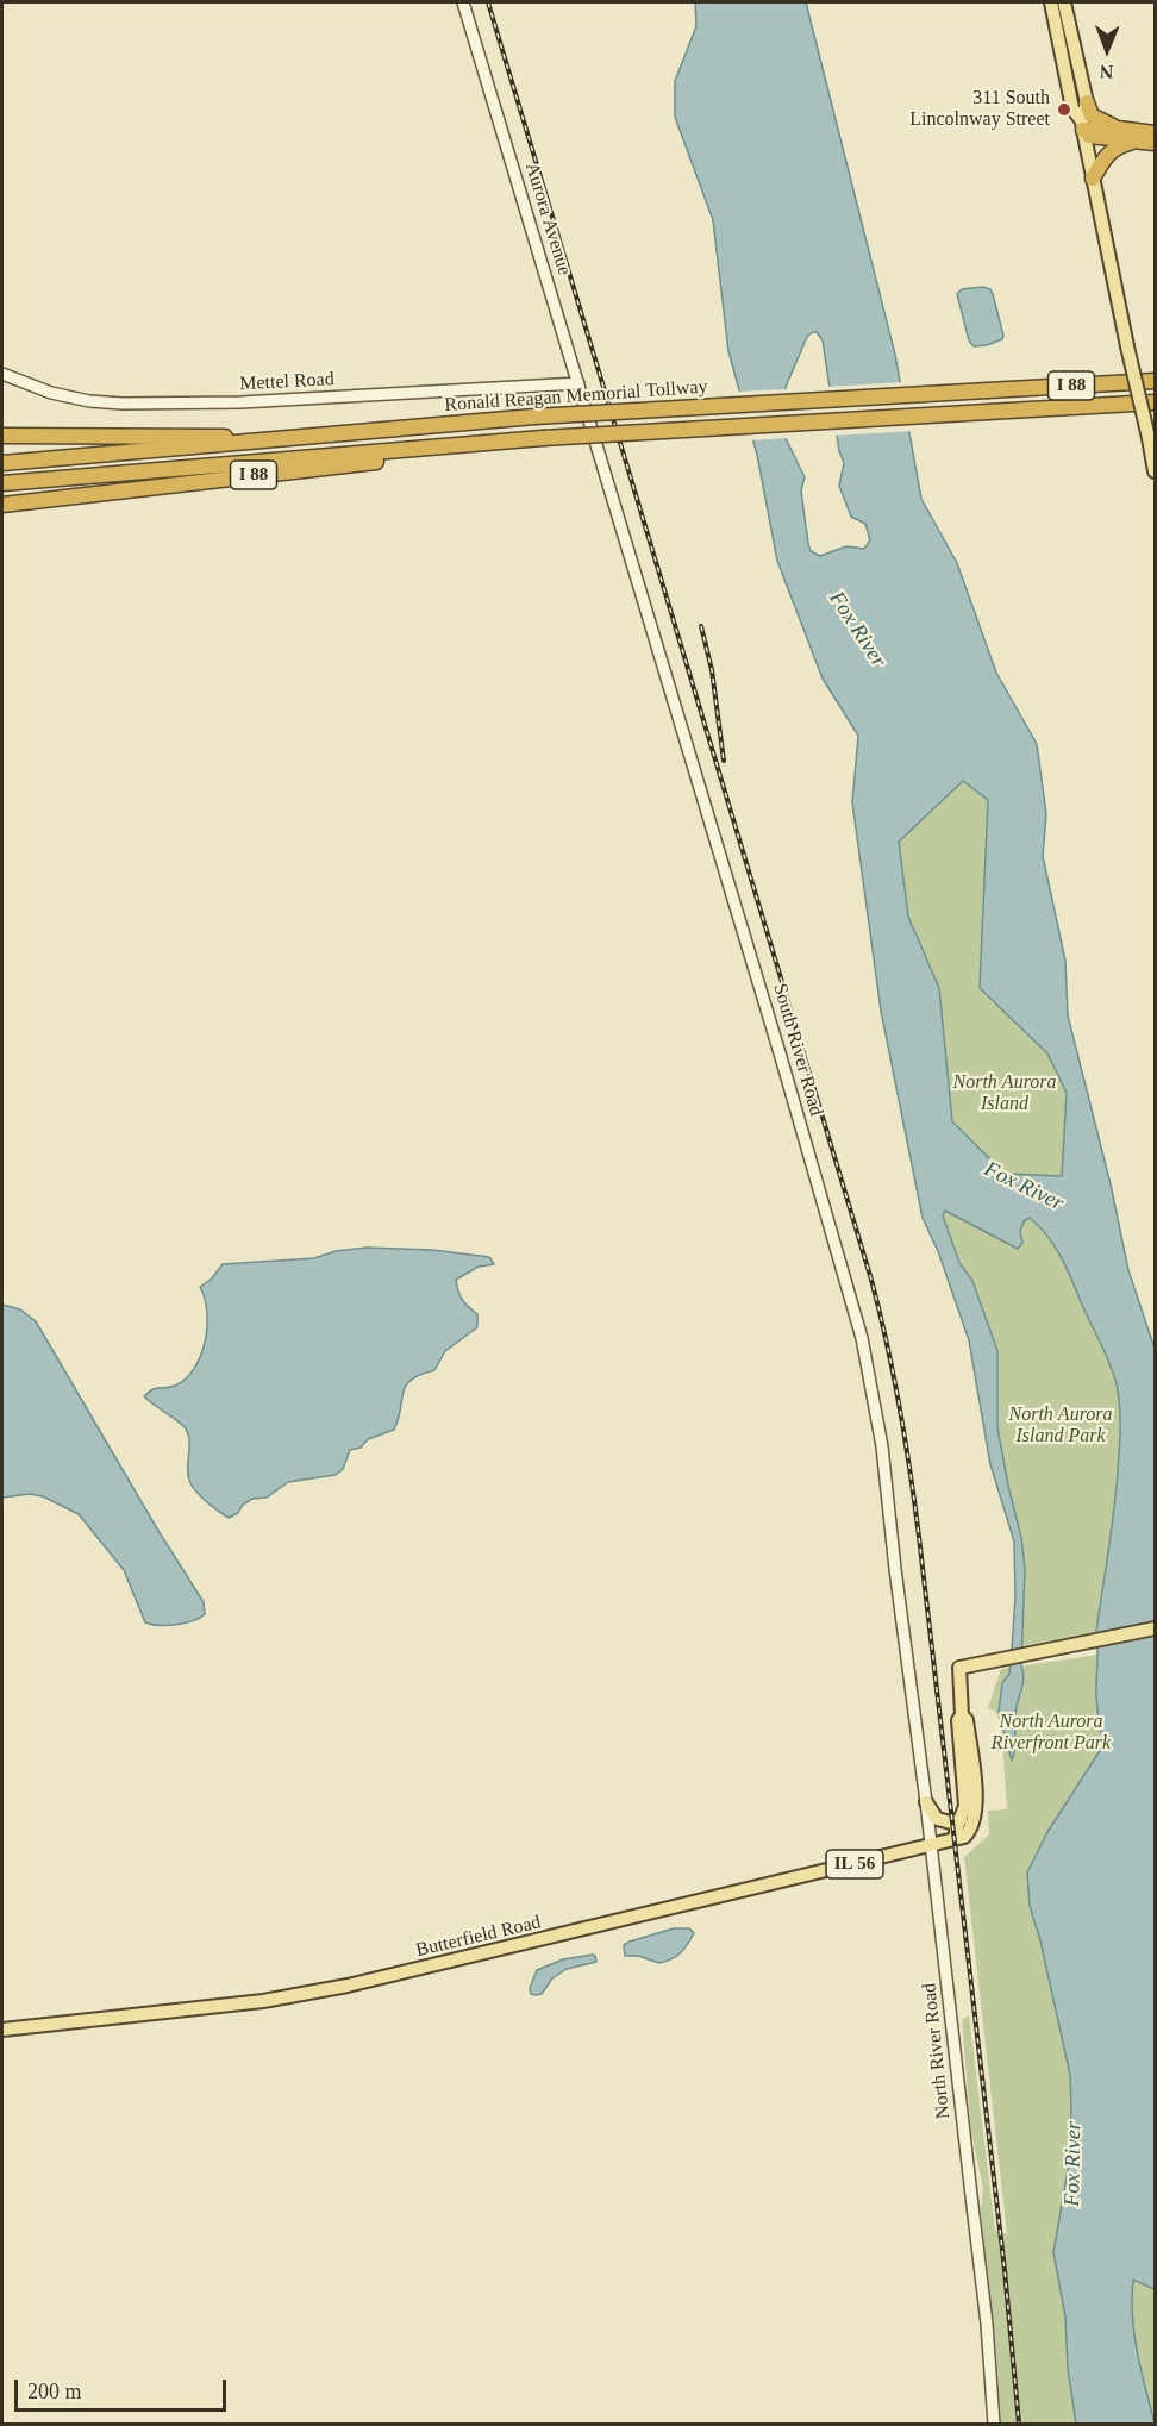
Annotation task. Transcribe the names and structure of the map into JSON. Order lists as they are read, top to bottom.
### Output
{
  "streets": {
    "highway": ["I 88", "Ronald Reagan Memorial Tollway"],
    "main road": [
      "Aurora Avenue",
      "Mettel Road",
      "South River Road",
      "IL 56",
      "Butterfield Road",
      "North River Road"
    ]
  },
  "crossings": [
    ["Aurora Avenue", "Mettel Road"],
    ["Aurora Avenue", "South River Road"],
    ["I 88", "Ronald Reagan Memorial Tollway"],
    ["South River Road", "North River Road"],
    ["Butterfield Road", "North River Road"]
  ],
  "water": ["Fox River"],
  "parks": ["North Aurora Island", "North Aurora Island Park", "North Aurora Riverfront Park"],
  "places": ["311 South Lincolnway Street"],
  "scale_bar": "200 m",
  "north": "bottom"
}
